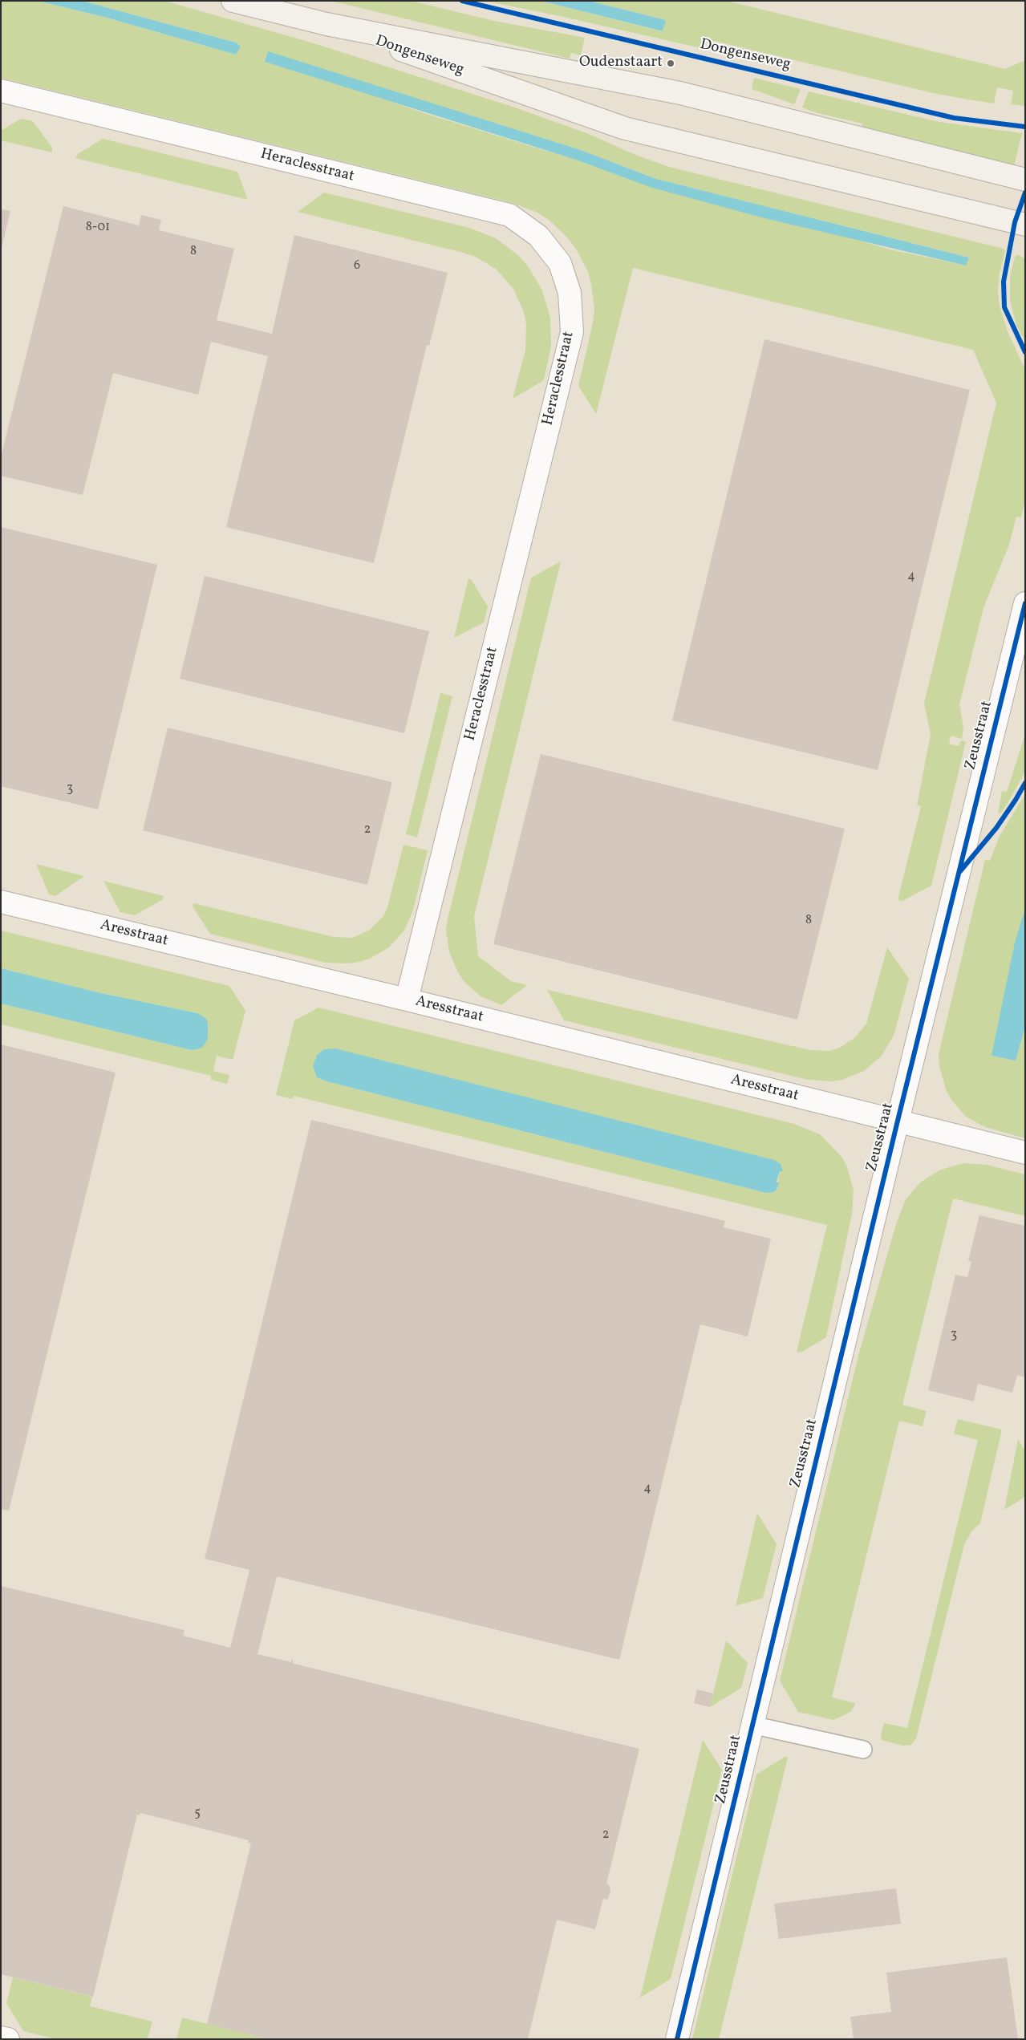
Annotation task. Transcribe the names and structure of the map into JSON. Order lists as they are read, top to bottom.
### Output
{
  "streets": {
    "street": [
      "Dongenseweg",
      "Heraclesstraat",
      "Zeusstraat",
      "Aresstraat"
    ]
  },
  "crossings": [
    ["Heraclesstraat", "Aresstraat"],
    ["Zeusstraat", "Aresstraat"]
  ],
  "places": ["Oudenstaart"],
  "house_numbers": [
    "8-01",
    "8",
    "6",
    "4",
    "3",
    "2",
    "8",
    "3",
    "4",
    "5",
    "2"
  ]
}
